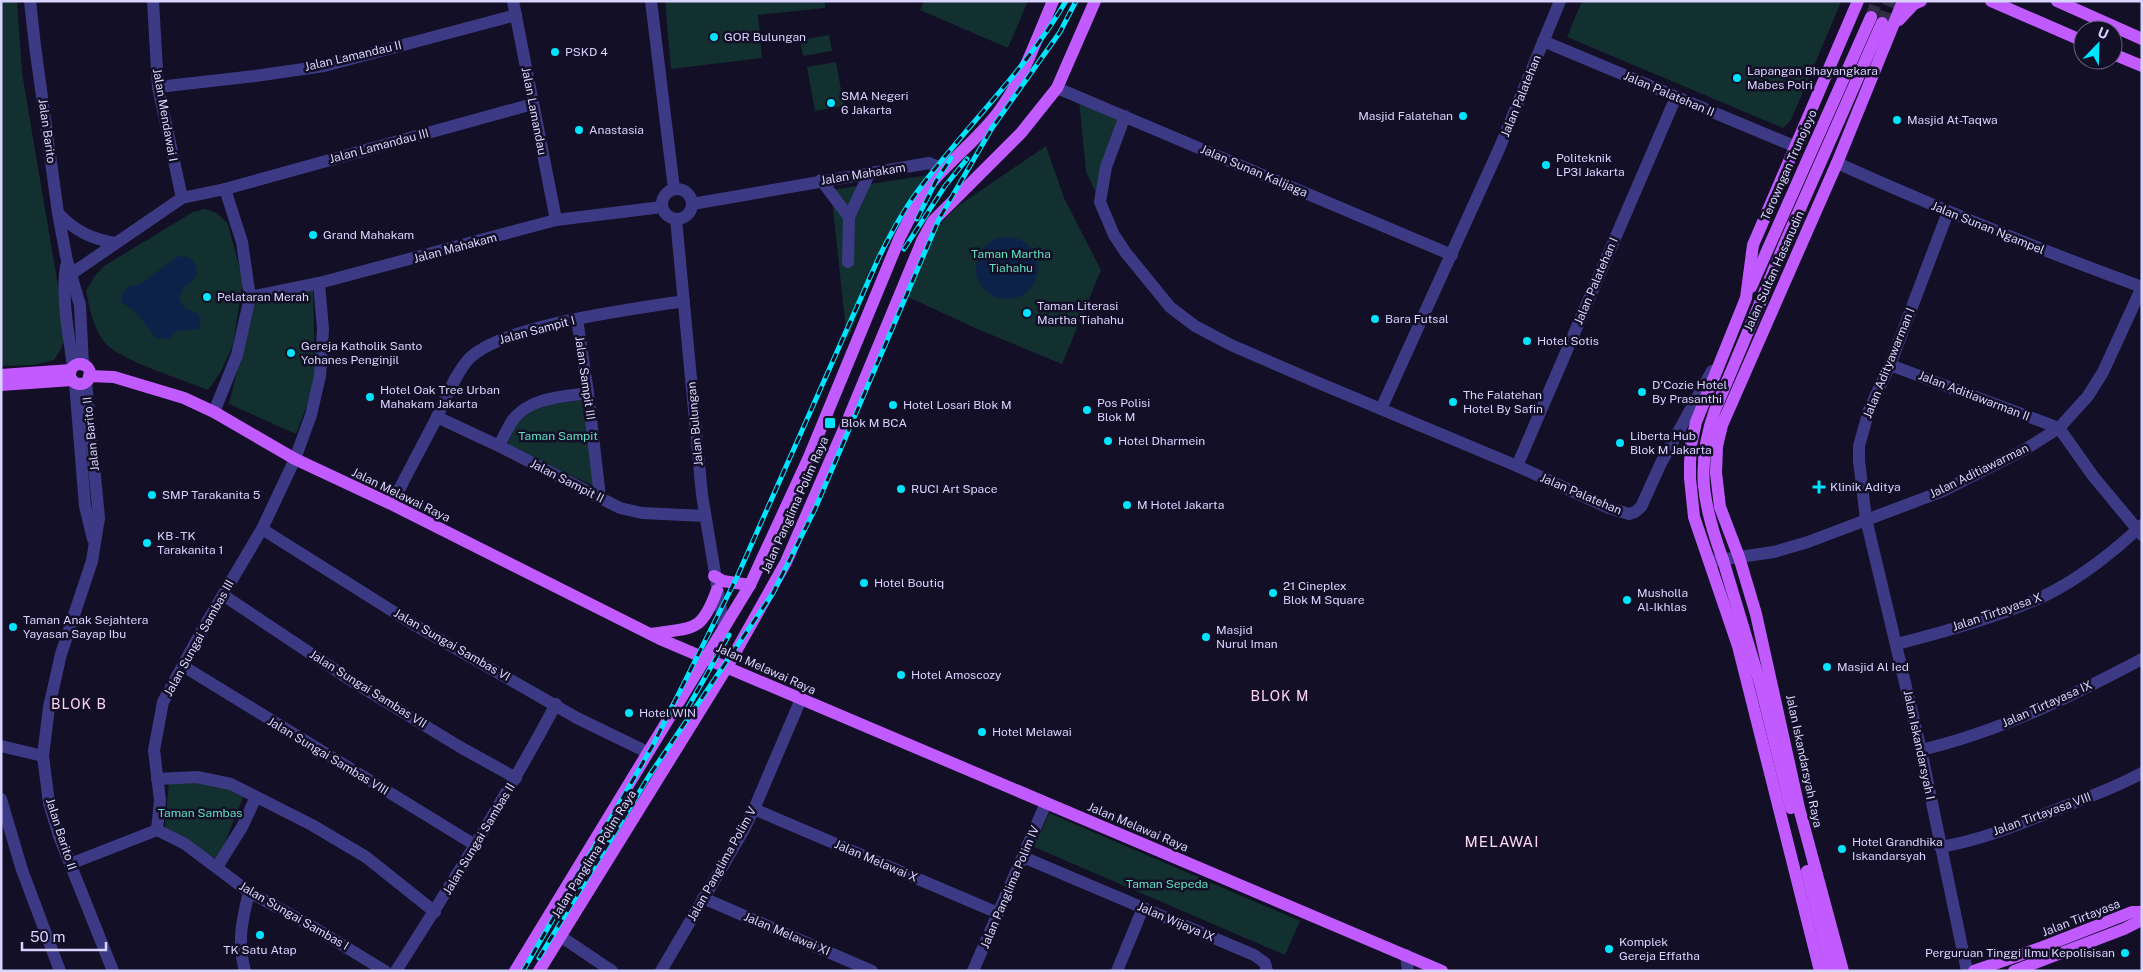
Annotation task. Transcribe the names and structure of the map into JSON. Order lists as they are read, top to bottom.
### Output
{
  "streets": {
    "main road": [
      "Terowngan Trunojoyo",
      "Jalan Sultan Hasanudin",
      "Jalan Melawai Raya",
      "Jalan Panglima Polim Raya",
      "Jalan Iskandarsyah Raya",
      "Jalan Tirtayasa"
    ],
    "street": [
      "Jalan Lamandau II",
      "Jalan Palatehan II",
      "Jalan Palatehan",
      "Jalan Lamandau",
      "Jalan Mendawai I",
      "Jalan Barito",
      "Jalan Lamandau III",
      "Jalan Sunan Kalijaga",
      "Jalan Mahakam",
      "Jalan Sunan Ngampel",
      "Jalan Palatehan I",
      "Jalan Sampit I",
      "Jalan Adityawarman I",
      "Jalan Sampit III",
      "Jalan Aditiawarman II",
      "Jalan Bulungan",
      "Jalan Barito II",
      "Jalan Aditiawarman",
      "Jalan Sampit II",
      "Jalan Tirtayasa X",
      "Jalan Sungai Sambas III",
      "Jalan Sungai Sambas VI",
      "Jalan Sungai Sambas VII",
      "Jalan Tirtayasa IX",
      "Jalan Iskandarsyah I",
      "Jalan Sungai Sambas VIII",
      "Jalan Tirtayasa VIII",
      "Jalan Sungai Sambas II",
      "Jalan Melawai X",
      "Jalan Panglima Polim V",
      "Jalan Panglima Polim IV",
      "Jalan Sungai Sambas I",
      "Jalan Wijaya IX",
      "Jalan Melawai XI"
    ]
  },
  "crossings": [
    ["Jalan Lamandau II", "Jalan Lamandau"],
    ["Jalan Lamandau II", "Jalan Mendawai I"],
    ["Jalan Palatehan II", "Jalan Palatehan"],
    ["Jalan Palatehan II", "Jalan Sultan Hasanudin"],
    ["Jalan Palatehan II", "Jalan Palatehan I"],
    ["Jalan Palatehan", "Jalan Sunan Kalijaga"],
    ["Jalan Palatehan", "Jalan Sultan Hasanudin"],
    ["Jalan Palatehan", "Jalan Palatehan I"],
    ["Jalan Lamandau", "Jalan Lamandau III"],
    ["Jalan Lamandau", "Jalan Mahakam"],
    ["Jalan Barito", "Jalan Barito II"],
    ["Jalan Barito", "Jalan Melawai Raya"],
    ["Terowngan Trunojoyo", "Jalan Sultan Hasanudin"],
    ["Jalan Sunan Kalijaga", "Jalan Panglima Polim Raya"],
    ["Jalan Mahakam", "Jalan Bulungan"],
    ["Jalan Mahakam", "Jalan Panglima Polim Raya"],
    ["Jalan Mahakam", "Jalan Sungai Sambas III"],
    ["Jalan Sunan Ngampel", "Jalan Sultan Hasanudin"],
    ["Jalan Sunan Ngampel", "Jalan Adityawarman I"],
    ["Jalan Sunan Ngampel", "Jalan Aditiawarman"],
    ["Jalan Sultan Hasanudin", "Jalan Aditiawarman"],
    ["Jalan Sultan Hasanudin", "Jalan Iskandarsyah Raya"],
    ["Jalan Sampit I", "Jalan Sampit III"],
    ["Jalan Sampit I", "Jalan Bulungan"],
    ["Jalan Sampit I", "Jalan Sampit II"],
    ["Jalan Sampit I", "Jalan Melawai Raya"],
    ["Jalan Adityawarman I", "Jalan Aditiawarman II"],
    ["Jalan Adityawarman I", "Jalan Aditiawarman"],
    ["Jalan Adityawarman I", "Jalan Iskandarsyah I"],
    ["Jalan Sampit III", "Jalan Sampit II"],
    ["Jalan Aditiawarman II", "Jalan Aditiawarman"],
    ["Jalan Bulungan", "Jalan Sampit II"],
    ["Jalan Bulungan", "Jalan Panglima Polim Raya"],
    ["Jalan Barito II", "Jalan Melawai Raya"],
    ["Jalan Aditiawarman", "Jalan Iskandarsyah I"],
    ["Jalan Aditiawarman", "Jalan Iskandarsyah Raya"],
    ["Jalan Melawai Raya", "Jalan Panglima Polim Raya"],
    ["Jalan Melawai Raya", "Jalan Sungai Sambas III"],
    ["Jalan Melawai Raya", "Jalan Panglima Polim V"],
    ["Jalan Melawai Raya", "Jalan Panglima Polim IV"],
    ["Jalan Panglima Polim Raya", "Jalan Sungai Sambas VI"],
    ["Jalan Tirtayasa X", "Jalan Iskandarsyah I"],
    ["Jalan Sungai Sambas III", "Jalan Sungai Sambas VI"],
    ["Jalan Sungai Sambas III", "Jalan Sungai Sambas VII"],
    ["Jalan Sungai Sambas III", "Jalan Sungai Sambas VIII"],
    ["Jalan Sungai Sambas III", "Jalan Sungai Sambas I"],
    ["Jalan Sungai Sambas VI", "Jalan Sungai Sambas II"],
    ["Jalan Sungai Sambas VII", "Jalan Sungai Sambas II"],
    ["Jalan Tirtayasa IX", "Jalan Iskandarsyah I"],
    ["Jalan Iskandarsyah I", "Jalan Tirtayasa VIII"],
    ["Jalan Sungai Sambas VIII", "Jalan Sungai Sambas II"],
    ["Jalan Melawai X", "Jalan Panglima Polim V"],
    ["Jalan Melawai X", "Jalan Panglima Polim IV"],
    ["Jalan Panglima Polim V", "Jalan Melawai XI"],
    ["Jalan Panglima Polim IV", "Jalan Wijaya IX"]
  ],
  "districts": ["BLOK M", "BLOK B", "MELAWAI"],
  "parks": [
    "Taman Martha Tiahahu",
    "Taman Sampit",
    "Taman Sambas",
    "Taman Sepeda"
  ],
  "places": {
    "other": [
      "GOR Bulungan",
      "PSKD 4",
      "Lapangan Bhayangkara Mabes Polri",
      "SMA Negeri 6 Jakarta",
      "Masjid Falatehan",
      "Masjid At-Taqwa",
      "Anastasia",
      "Politeknik LP3I Jakarta",
      "Grand Mahakam",
      "Pelataran Merah",
      "Taman Literasi Martha Tiahahu",
      "Bara Futsal",
      "Hotel Sotis",
      "Gereja Katholik Santo Yohanes Penginjil",
      "D'Cozie Hotel By Prasanthi",
      "Hotel Oak Tree Urban Mahakam Jakarta",
      "The Falatehan Hotel By Safin",
      "Hotel Losari Blok M",
      "Pos Polisi Blok M",
      "Hotel Dharmein",
      "Liberta Hub Blok M Jakarta",
      "RUCI Art Space",
      "SMP Tarakanita 5",
      "M Hotel Jakarta",
      "KB - TK Tarakanita 1",
      "Hotel Boutiq",
      "21 Cineplex Blok M Square",
      "Musholla Al-Ikhlas",
      "Taman Anak Sejahtera Yayasan Sayap Ibu",
      "Masjid Nurul Iman",
      "Masjid Al Ied",
      "Hotel Amoscozy",
      "Hotel WIN",
      "Hotel Melawai",
      "Hotel Grandhika Iskandarsyah",
      "TK Satu Atap",
      "Komplek Gereja Effatha",
      "Perguruan Tinggi Ilmu Kepolisisan"
    ],
    "transit": ["Blok M BCA"],
    "health": ["Klinik Aditya"]
  },
  "scale_bar": "50 m",
  "north": "top right"
}
